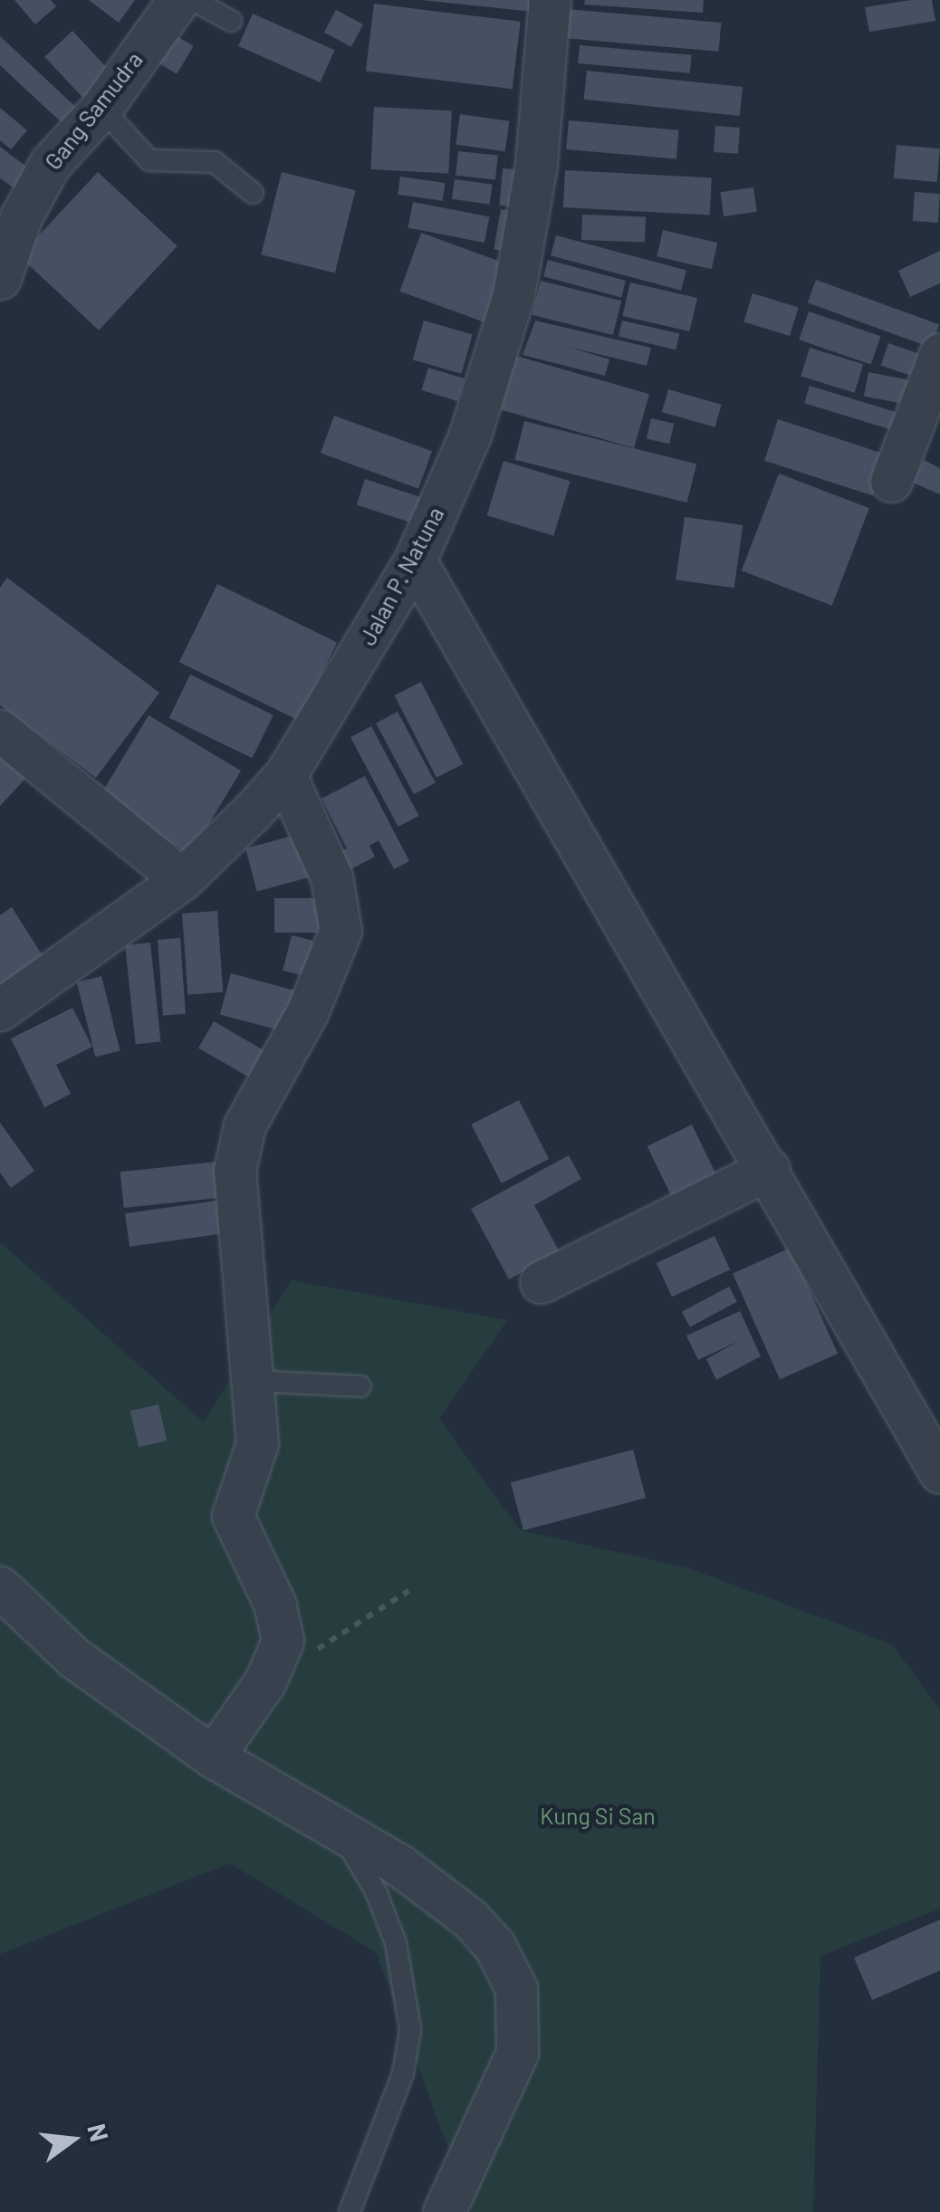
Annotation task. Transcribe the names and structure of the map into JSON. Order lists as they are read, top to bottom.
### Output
{
  "streets": {
    "street": ["Gang Samudra", "Jalan P. Natuna"]
  },
  "parks": ["Kung Si San"],
  "north": "right"
}
